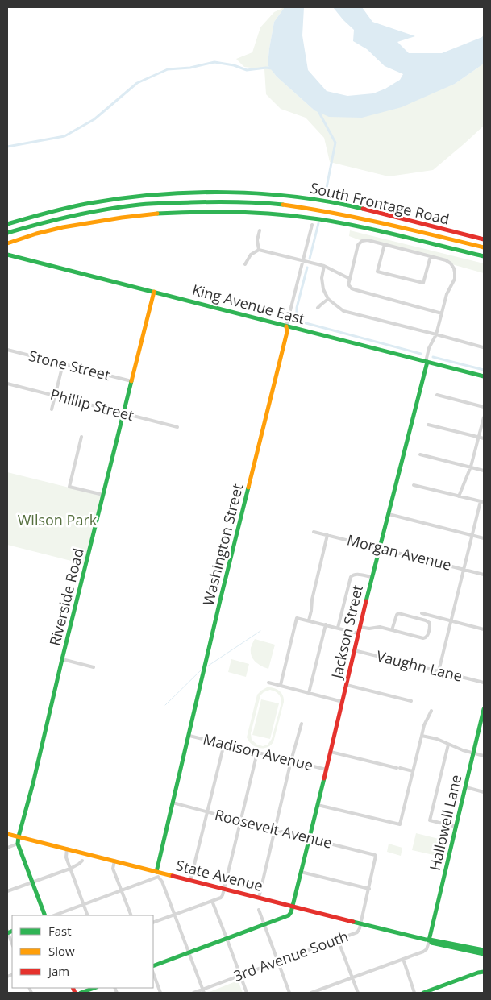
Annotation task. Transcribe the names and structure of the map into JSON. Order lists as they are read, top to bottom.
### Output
{
  "streets": {
    "main road": [
      "South Frontage Road",
      "King Avenue East",
      "Washington Street",
      "Riverside Road",
      "Jackson Street",
      "Hallowell Lane",
      "State Avenue"
    ],
    "street": [
      "Stone Street",
      "Phillip Street",
      "Morgan Avenue",
      "Vaughn Lane",
      "Madison Avenue",
      "Roosevelt Avenue",
      "3rd Avenue South"
    ]
  },
  "crossings": [
    ["King Avenue East", "Washington Street"],
    ["King Avenue East", "Riverside Road"],
    ["King Avenue East", "Jackson Street"],
    ["Stone Street", "Riverside Road"],
    ["Phillip Street", "Riverside Road"],
    ["Washington Street", "Madison Avenue"],
    ["Washington Street", "Roosevelt Avenue"],
    ["Washington Street", "State Avenue"],
    ["Morgan Avenue", "Jackson Street"],
    ["Riverside Road", "State Avenue"],
    ["Jackson Street", "Vaughn Lane"],
    ["Jackson Street", "Madison Avenue"],
    ["Jackson Street", "Roosevelt Avenue"],
    ["Jackson Street", "State Avenue"],
    ["Hallowell Lane", "State Avenue"],
    ["State Avenue", "3rd Avenue South"]
  ],
  "parks": ["Wilson Park"],
  "legend": ["Fast", "Slow", "Jam"]
}
